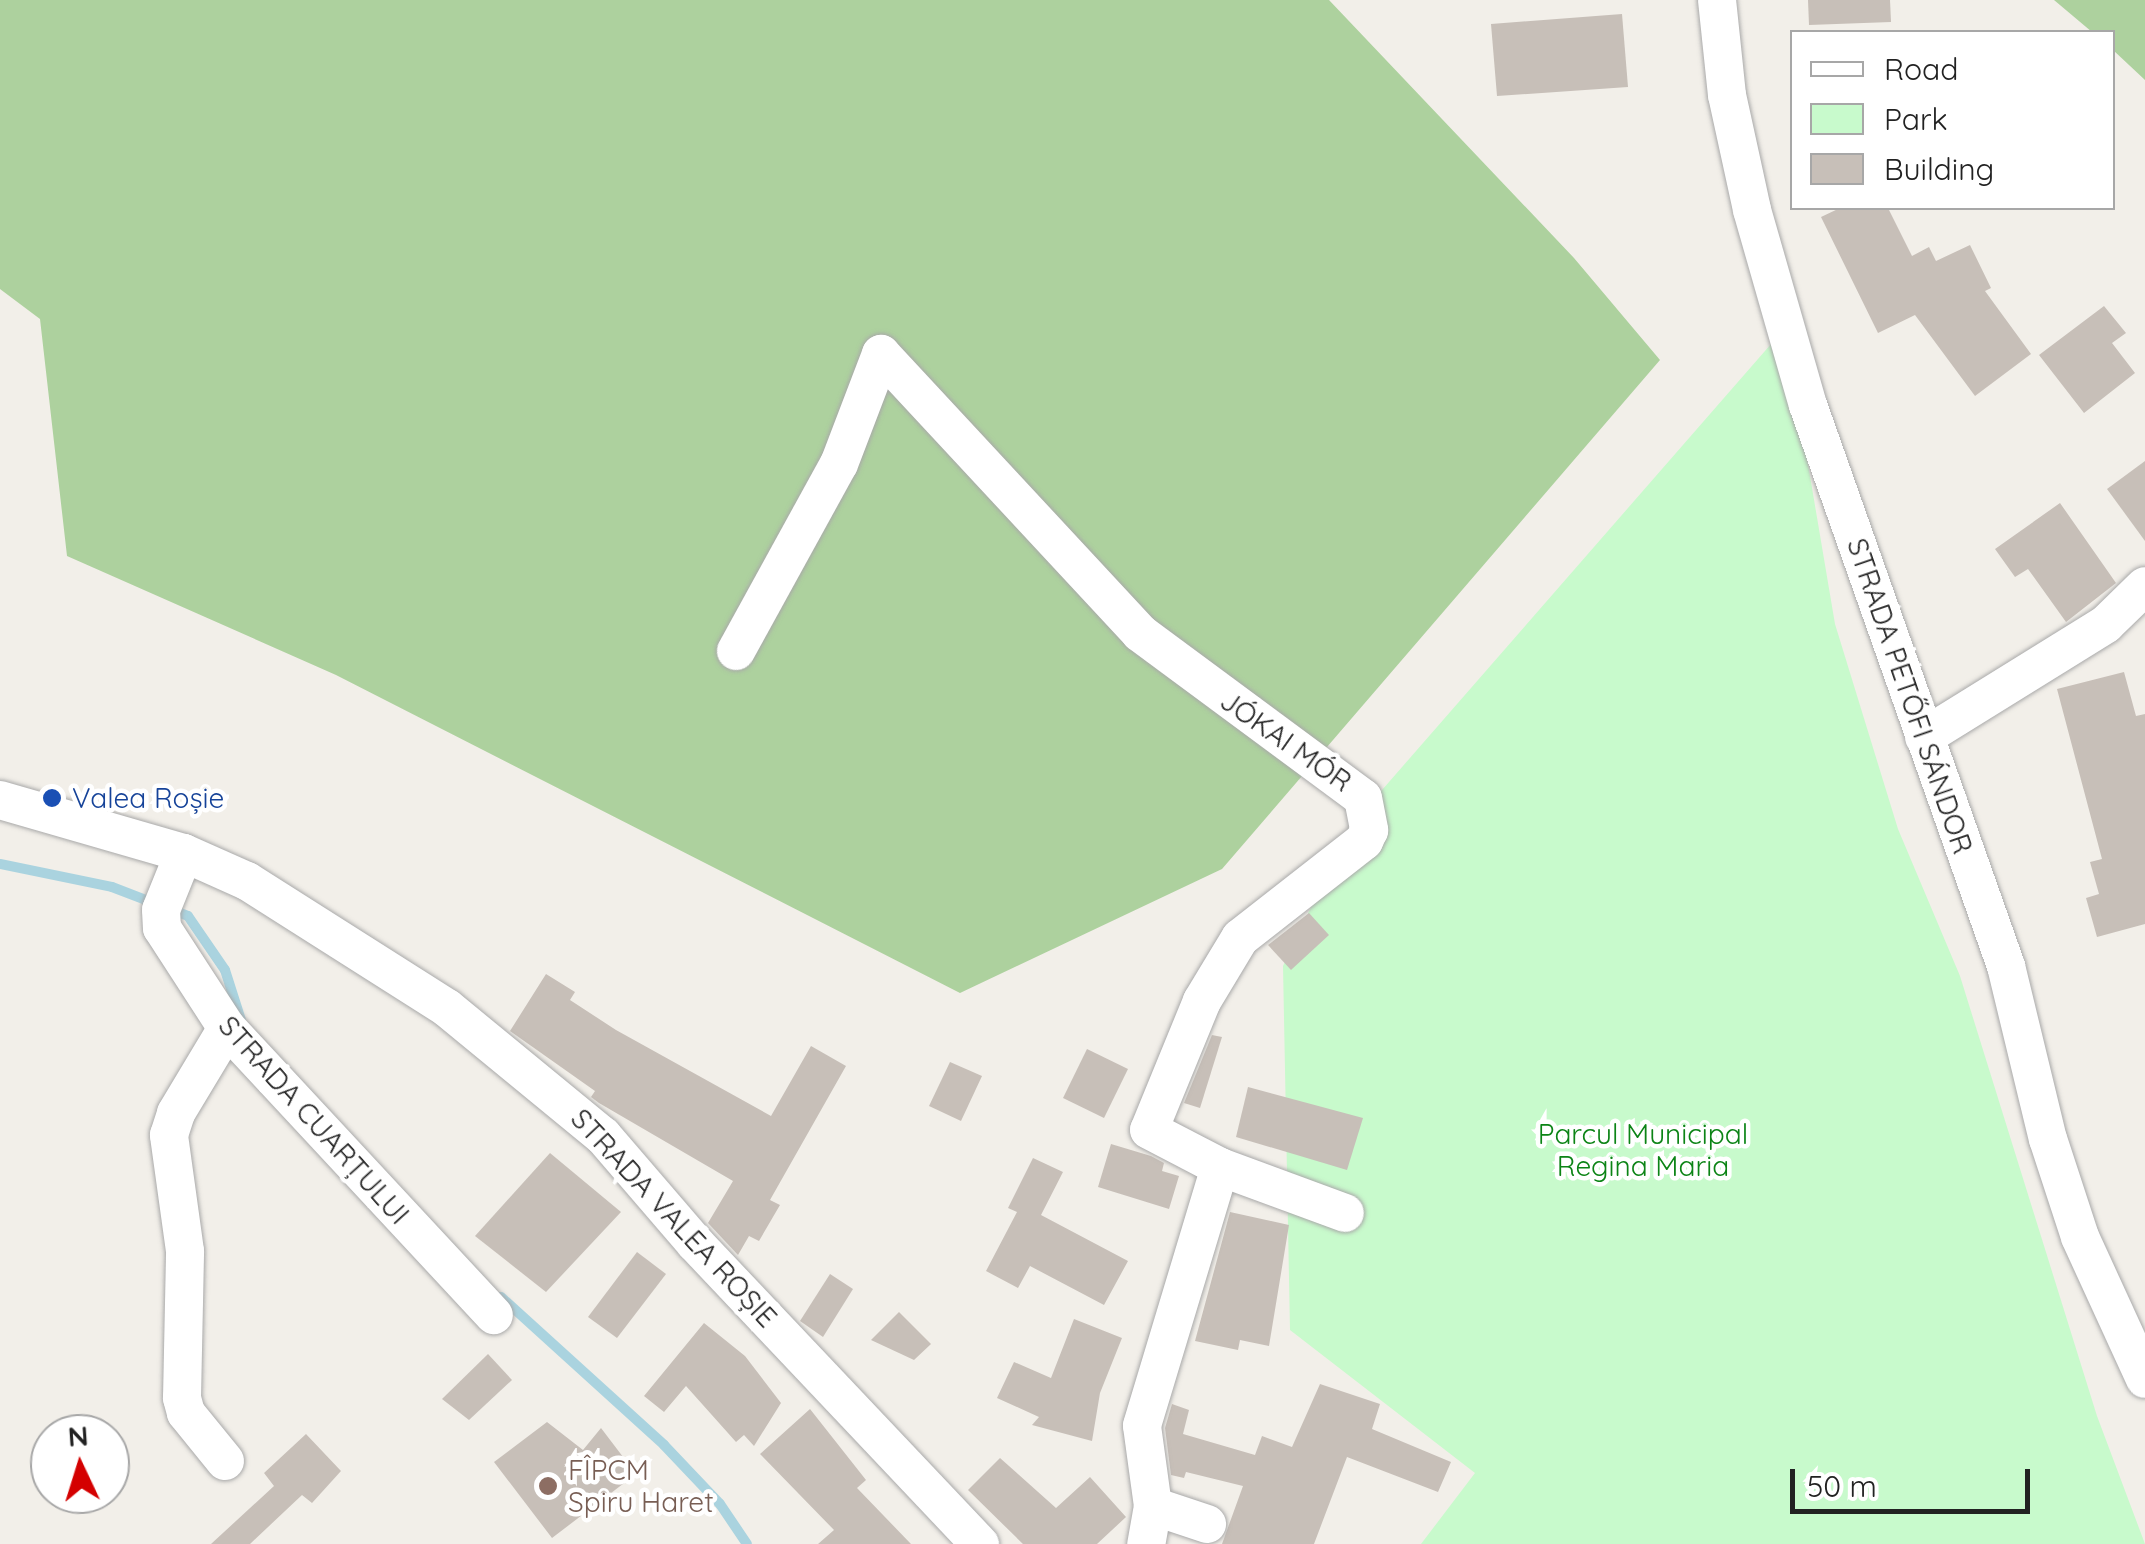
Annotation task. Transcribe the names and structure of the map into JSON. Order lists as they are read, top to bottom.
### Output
{
  "streets": {
    "street": [
      "STRADA PETŐFI SÁNDOR",
      "JÓKAI MÓR",
      "STRADA CUARȚULUI",
      "STRADA VALEA ROȘIE"
    ]
  },
  "crossings": [
    ["STRADA CUARȚULUI", "STRADA VALEA ROȘIE"]
  ],
  "parks": ["Parcul Municipal Regina Maria"],
  "places": ["Valea Roșie", "FÎPCM Spiru Haret"],
  "legend": ["Road", "Park", "Building"],
  "scale_bar": "50 m",
  "north": "top"
}
